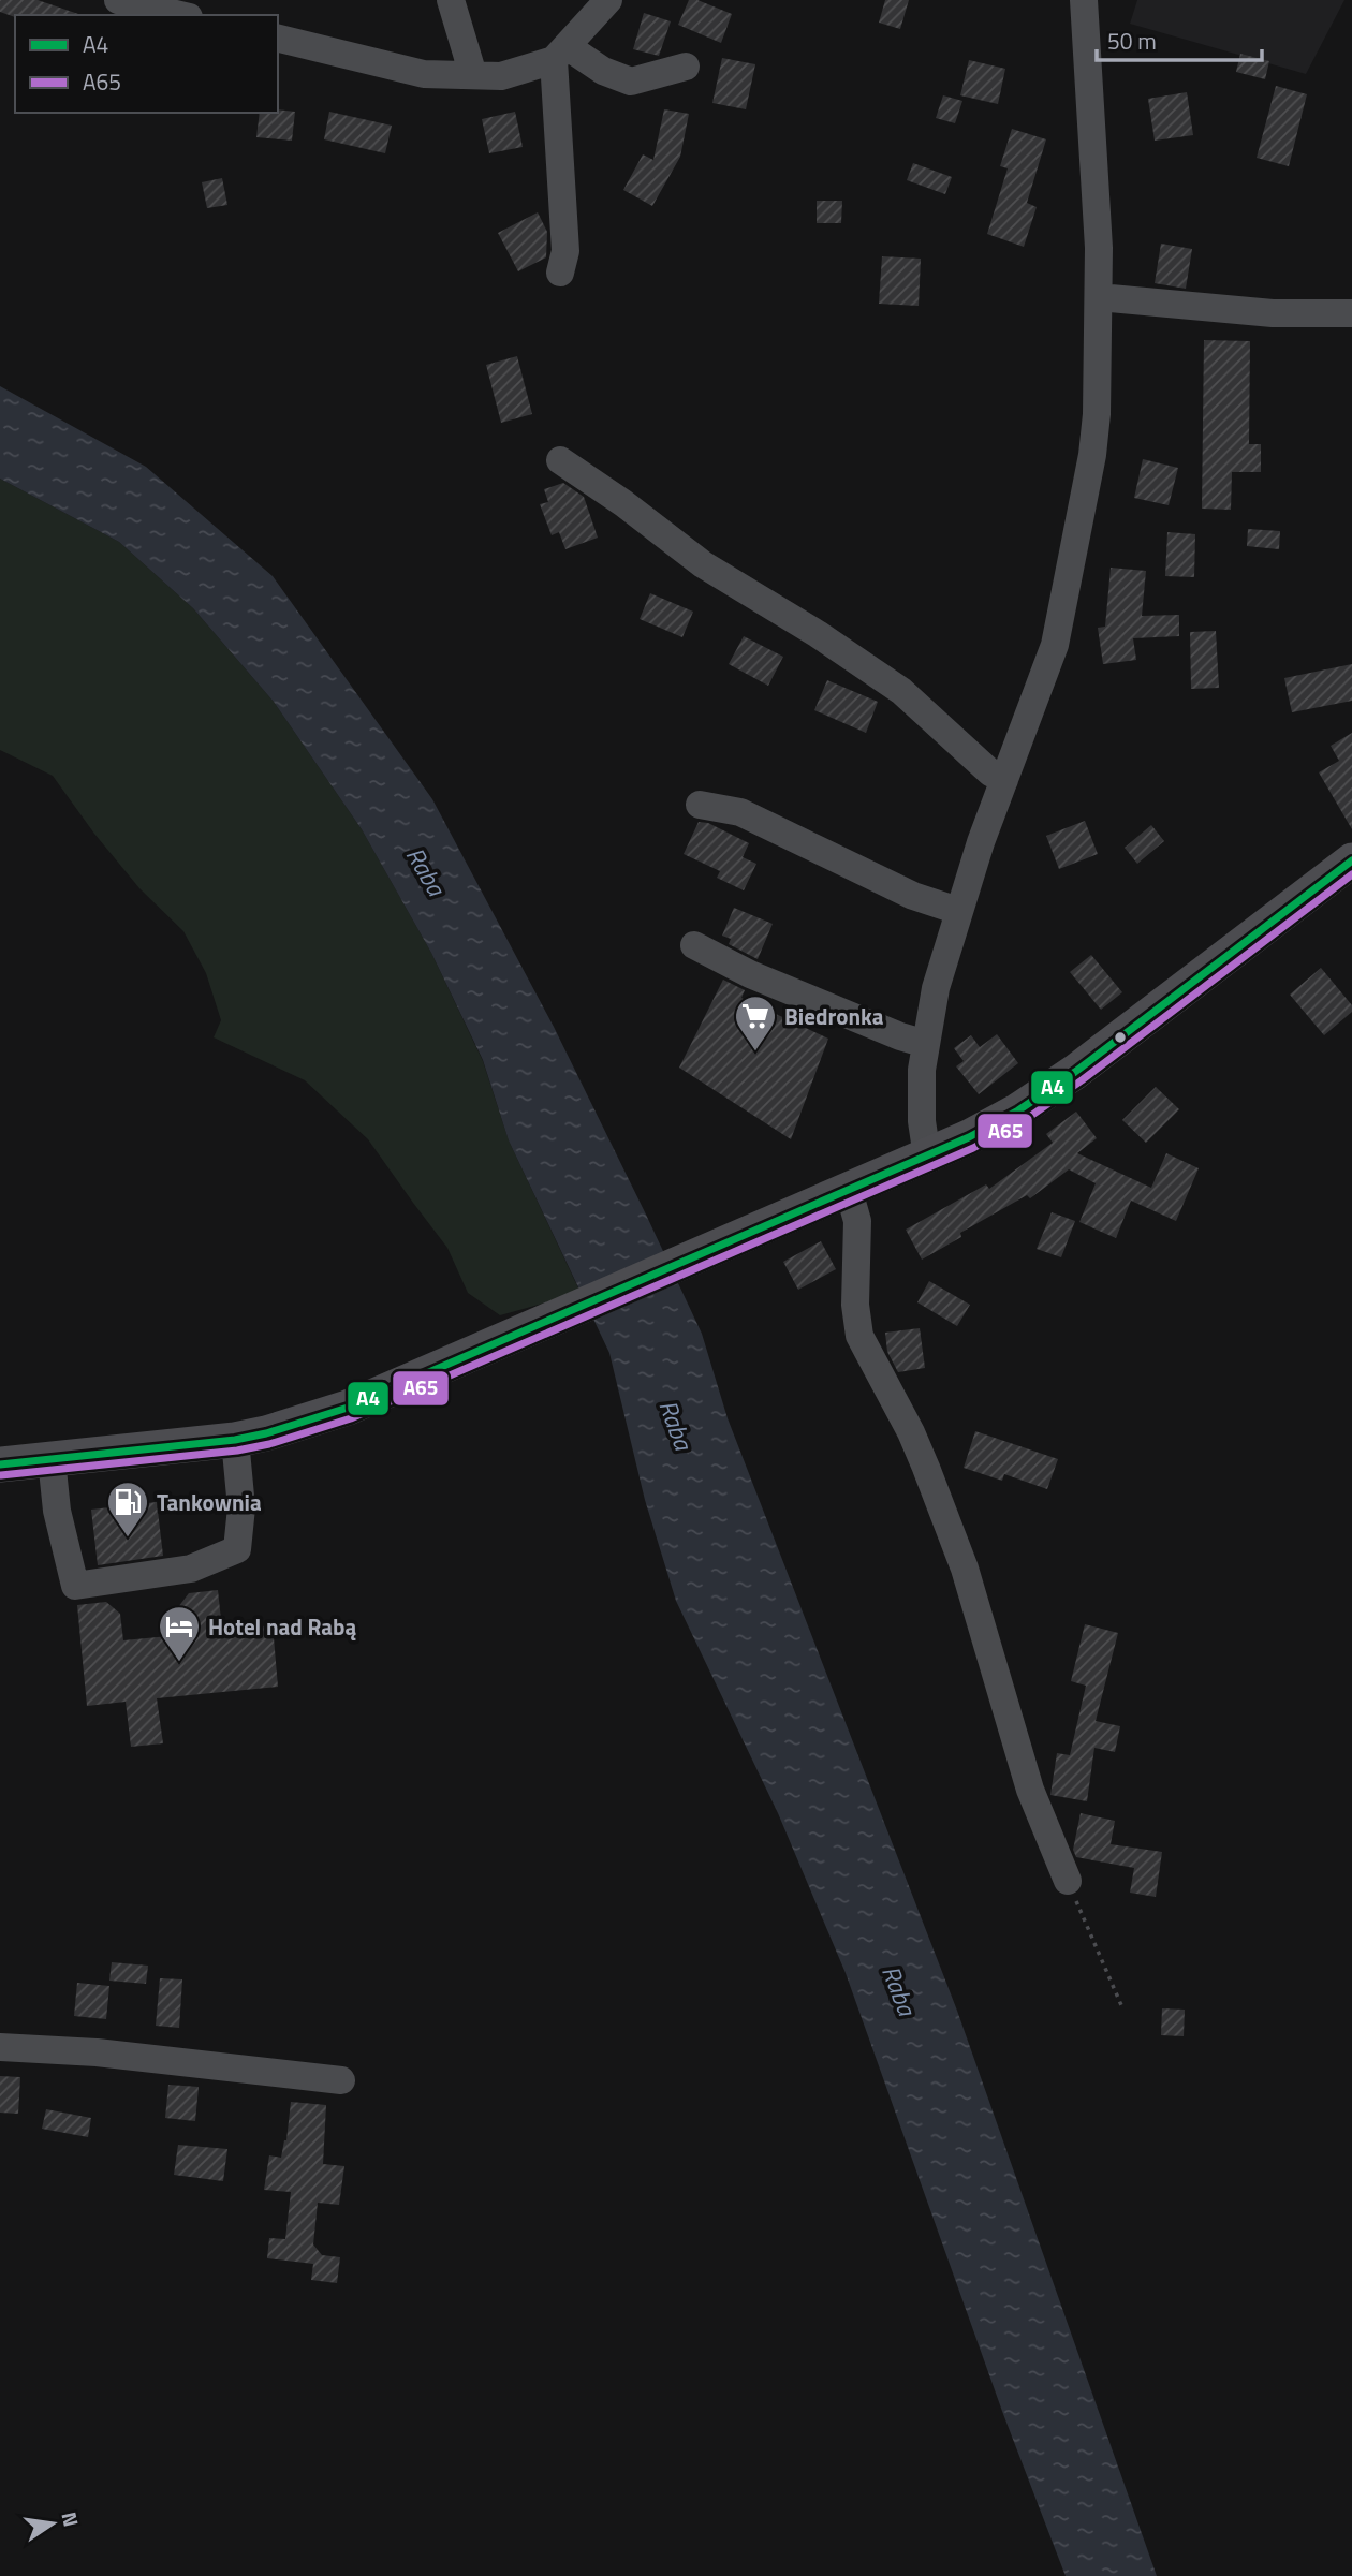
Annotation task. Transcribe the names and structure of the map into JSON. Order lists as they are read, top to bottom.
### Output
{
  "water": ["Raba"],
  "places": {
    "supermarket": ["Biedronka"],
    "fuel station": ["Tankownia"],
    "hotel": ["Hotel nad Rabą"]
  },
  "lines": ["transit line A4", "transit line A65"],
  "legend": ["A4", "A65"],
  "scale_bar": "50 m",
  "north": "right"
}
